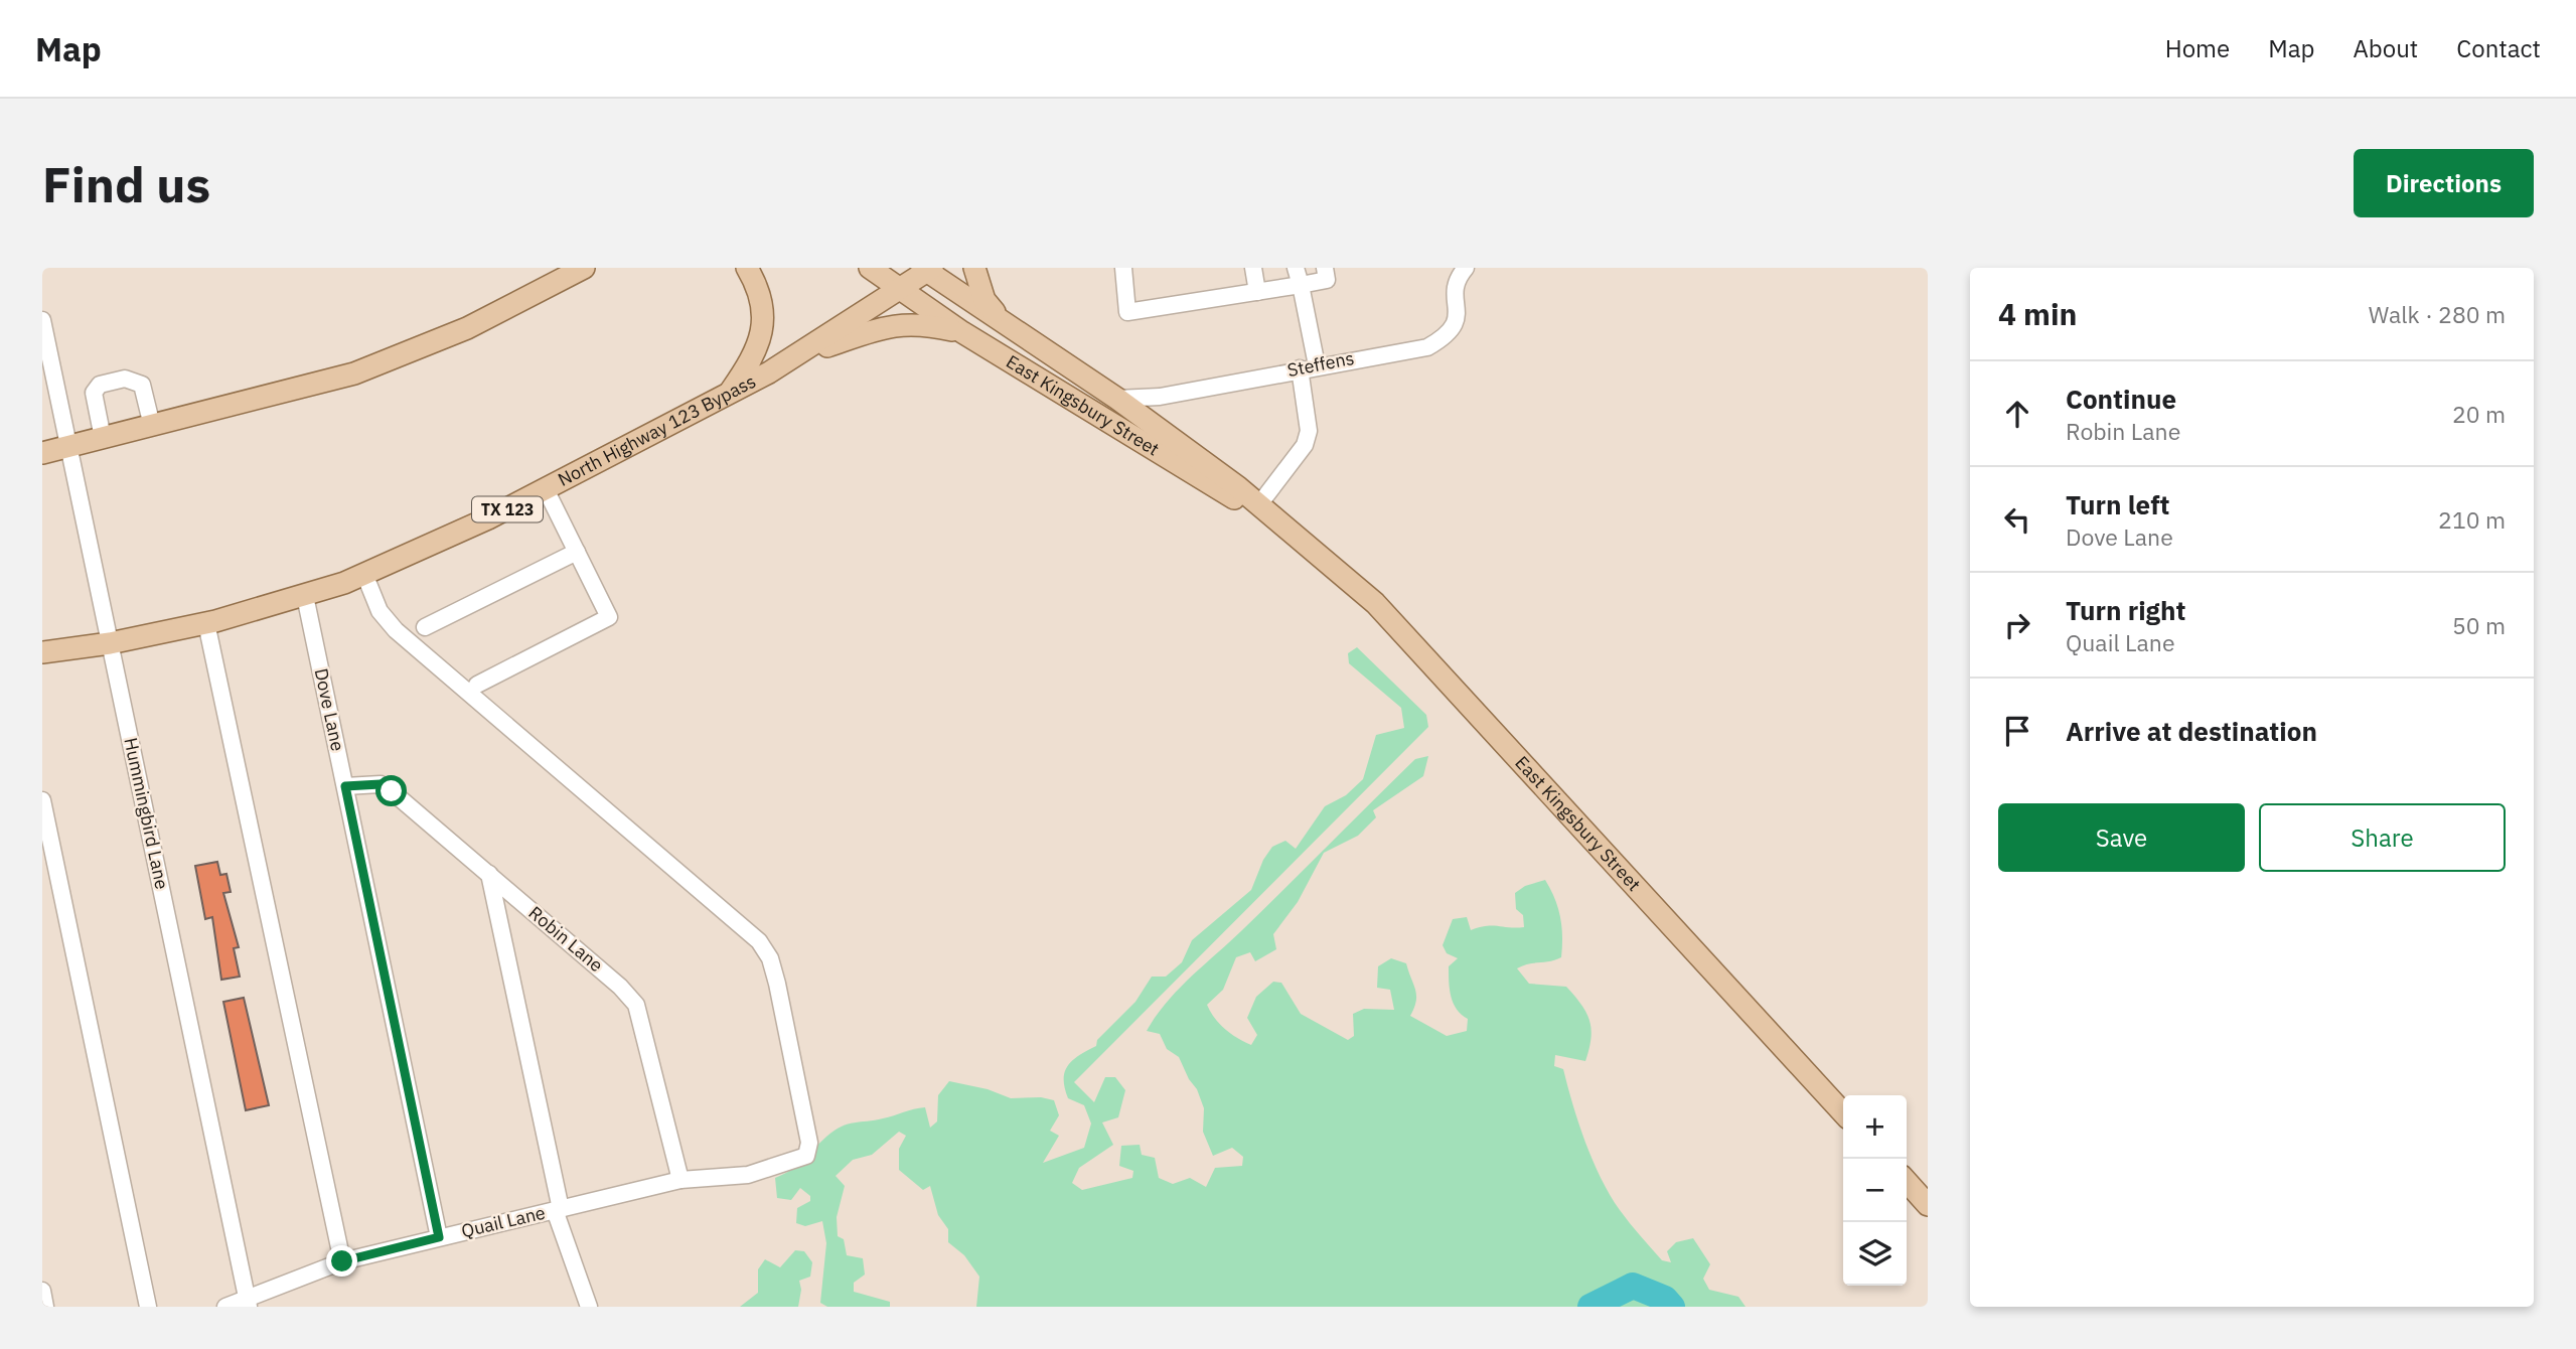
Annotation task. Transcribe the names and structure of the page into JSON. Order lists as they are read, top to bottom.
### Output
{
  "streets": {
    "main road": ["East Kingsbury Street", "North Highway 123 Bypass", "TX 123"],
    "street": [
      "Steffens",
      "Dove Lane",
      "Hummingbird Lane",
      "Robin Lane",
      "Quail Lane"
    ]
  },
  "crossings": [
    ["Steffens", "East Kingsbury Street"],
    ["East Kingsbury Street", "North Highway 123 Bypass"],
    ["North Highway 123 Bypass", "Dove Lane"],
    ["North Highway 123 Bypass", "Hummingbird Lane"],
    ["North Highway 123 Bypass", "Quail Lane"],
    ["Dove Lane", "Robin Lane"],
    ["Dove Lane", "Quail Lane"],
    ["Hummingbird Lane", "Quail Lane"],
    ["Robin Lane", "Quail Lane"]
  ],
  "page": {
    "header": "Map",
    "nav": [
      "Home",
      "Map",
      "About",
      "Contact"
    ],
    "buttons": [
      "Directions",
      ["Save", "Share"]
    ],
    "title": "Find us",
    "heading": ["4 min", "Walk · 280 m"],
    "list": [
      ["Continue", "Robin Lane", "20 m"],
      ["Turn left", "Dove Lane", "210 m"],
      ["Turn right", "Quail Lane", "50 m"],
      "Arrive at destination"
    ],
    "map_buttons": ["+", "−"]
  }
}
